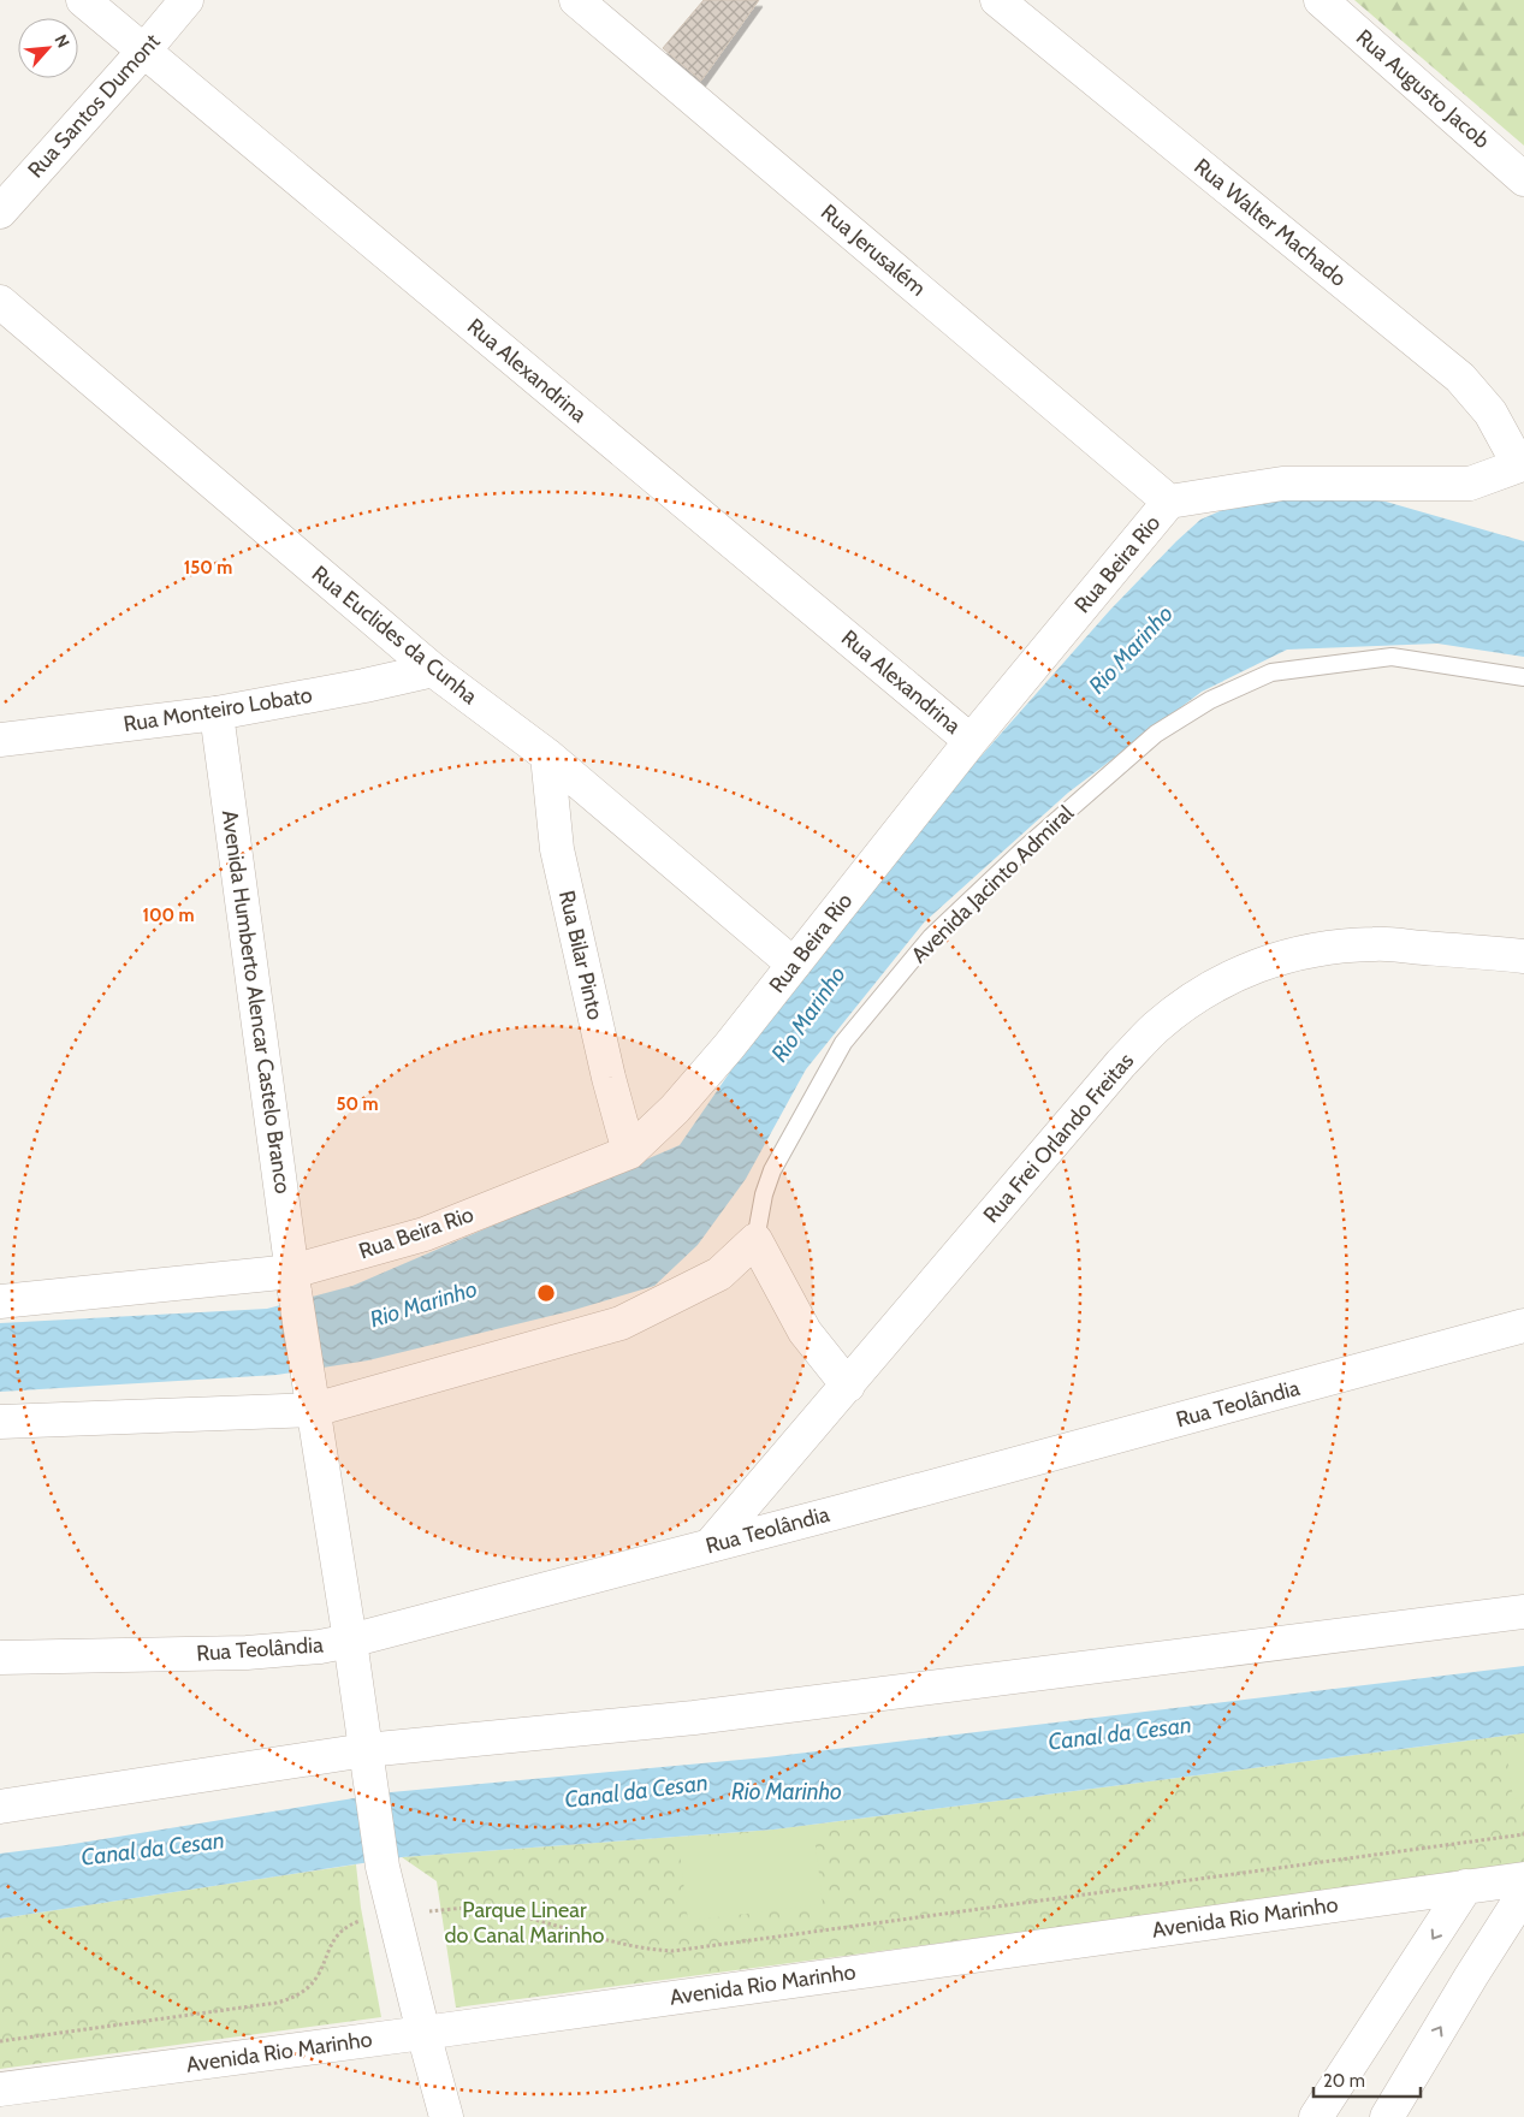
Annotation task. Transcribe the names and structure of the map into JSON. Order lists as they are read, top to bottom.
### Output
{
  "streets": {
    "street": [
      "Rua Augusto Jacob",
      "Rua Santos Dumont",
      "Rua Walter Machado",
      "Rua Jerusalém",
      "Rua Alexandrina",
      "Rua Beira Rio",
      "Rua Euclides da Cunha",
      "Rua Monteiro Lobato",
      "Rua Bilar Pinto",
      "Avenida Humberto Alencar Castelo Branco",
      "Rua Frei Orlando Freitas",
      "Rua Teolândia",
      "Avenida Rio Marinho"
    ],
    "lane": ["Avenida Jacinto Admiral"]
  },
  "crossings": [
    ["Rua Santos Dumont", "Rua Alexandrina"],
    ["Rua Walter Machado", "Rua Beira Rio"],
    ["Rua Jerusalém", "Rua Beira Rio"],
    ["Rua Alexandrina", "Rua Beira Rio"],
    ["Rua Beira Rio", "Rua Euclides da Cunha"],
    ["Rua Beira Rio", "Rua Bilar Pinto"],
    ["Rua Beira Rio", "Avenida Humberto Alencar Castelo Branco"],
    ["Rua Euclides da Cunha", "Rua Monteiro Lobato"],
    ["Rua Euclides da Cunha", "Rua Bilar Pinto"],
    ["Rua Monteiro Lobato", "Avenida Humberto Alencar Castelo Branco"],
    ["Avenida Humberto Alencar Castelo Branco", "Rua Teolândia"],
    ["Avenida Humberto Alencar Castelo Branco", "Avenida Rio Marinho"],
    ["Rua Frei Orlando Freitas", "Rua Teolândia"]
  ],
  "water": ["Rio Marinho", "Canal da Cesan"],
  "parks": ["Parque Linear do Canal Marinho"],
  "scale_bar": "20 m",
  "north": "top right",
  "rings": ["150 m", "100 m", "50 m"]
}
